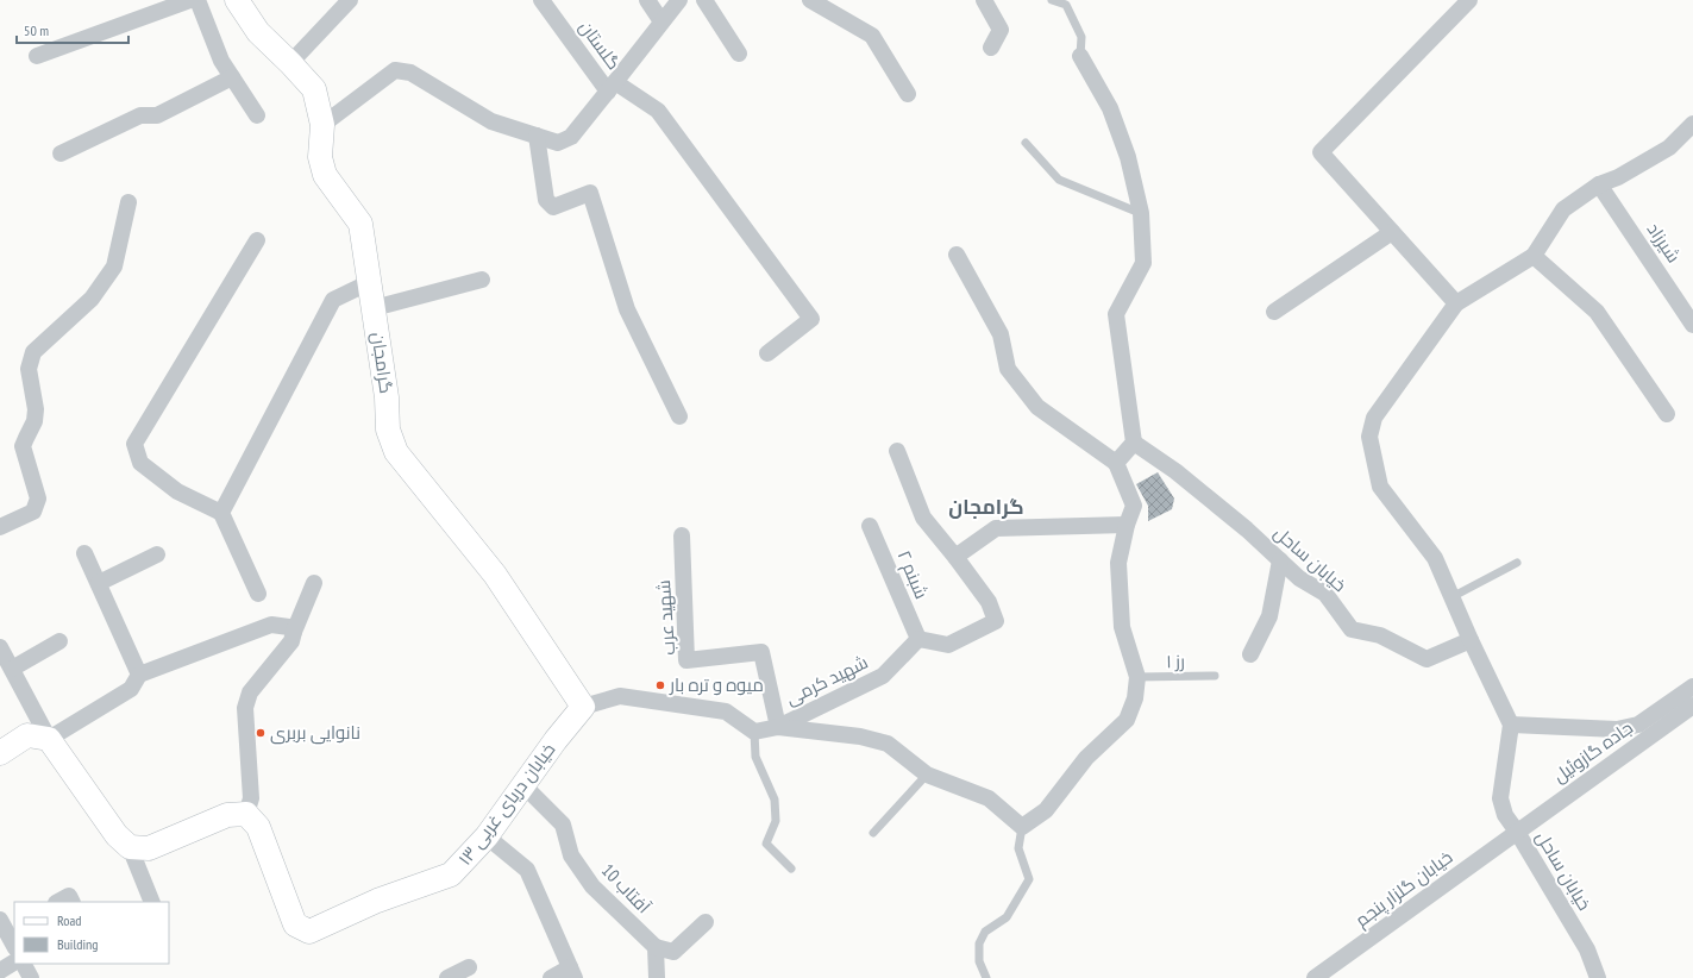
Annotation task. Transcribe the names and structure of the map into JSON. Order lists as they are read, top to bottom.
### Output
{
  "streets": {
    "street": [
      "گلستان",
      "شیرزاد",
      "گرامجان",
      "خیابان ساحل",
      "شبنم ۲",
      "شهید عرب",
      "شهید کرمی",
      "جاده گازوئیل",
      "خیابان دریای غربی ۱۳",
      "آفتاب 10",
      "خیابان گلزار پنجم"
    ],
    "lane": ["رز ۱"]
  },
  "crossings": [
    ["گرامجان", "خیابان دریای غربی ۱۳"],
    ["خیابان ساحل", "جاده گازوئیل"],
    ["خیابان ساحل", "خیابان گلزار پنجم"],
    ["شبنم ۲", "شهید کرمی"],
    ["شهید عرب", "شهید کرمی"],
    ["جاده گازوئیل", "خیابان گلزار پنجم"],
    ["خیابان دریای غربی ۱۳", "آفتاب 10"]
  ],
  "districts": ["گرامجان"],
  "places": ["میوه و تره بار", "نانوایی بربری"],
  "legend": ["Road", "Building"],
  "scale_bar": "50 m"
}
